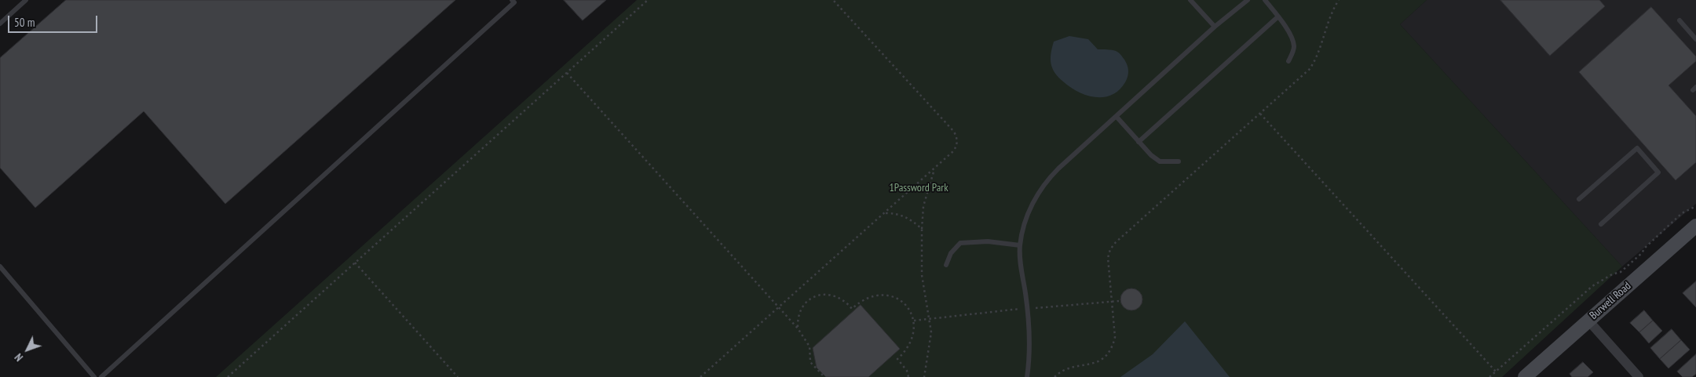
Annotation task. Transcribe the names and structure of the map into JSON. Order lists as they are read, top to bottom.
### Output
{
  "streets": {
    "main road": ["Burwell Road"]
  },
  "parks": ["1Password Park"],
  "scale_bar": "50 m",
  "north": "bottom left"
}
